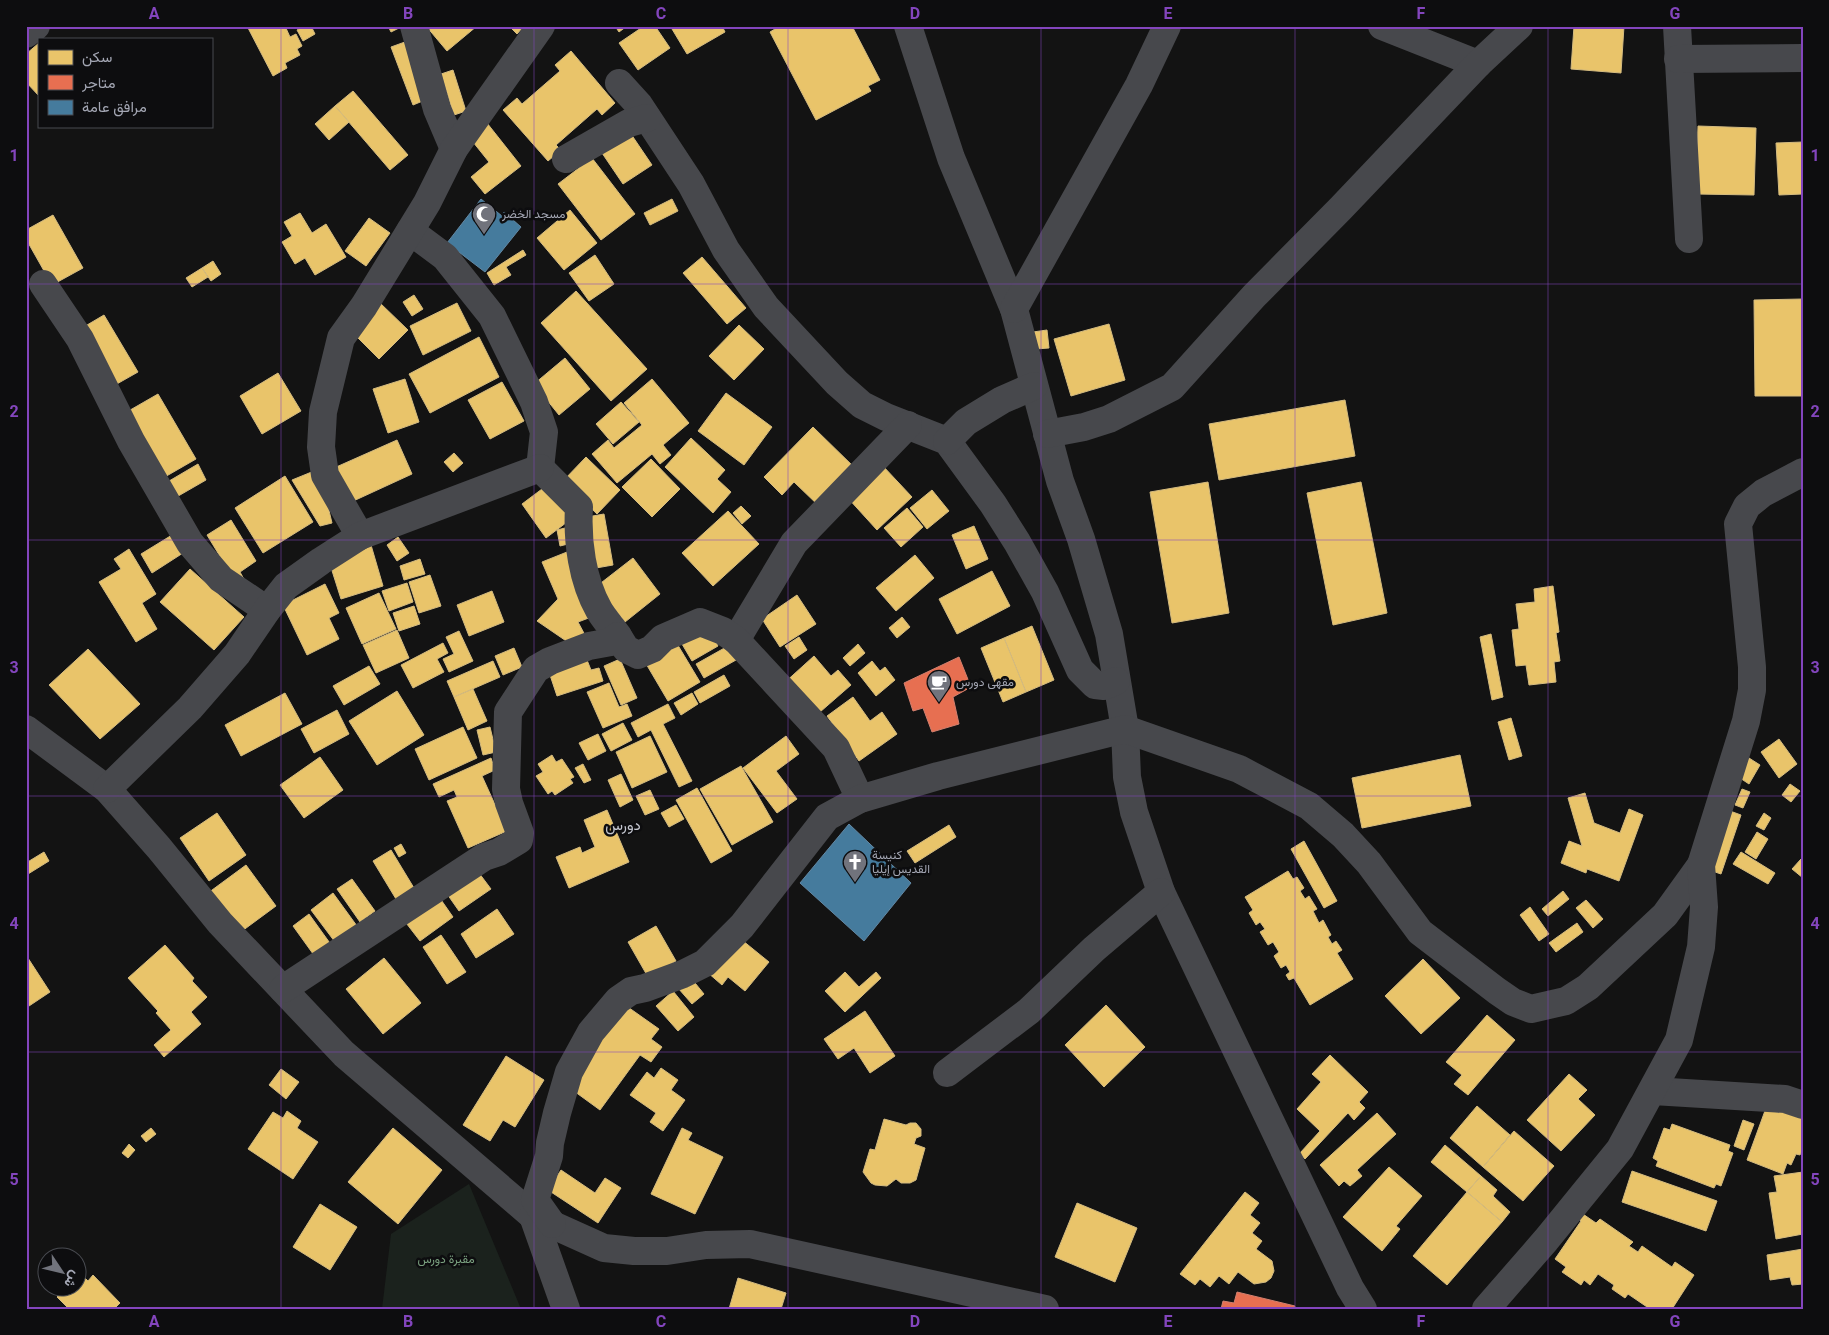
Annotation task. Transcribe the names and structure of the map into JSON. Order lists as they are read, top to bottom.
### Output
{
  "districts": ["دورس"],
  "parks": ["مقبرة دورس"],
  "places": {
    "mosque": ["مسجد الخضر"],
    "cafe": ["مقهى دورس"],
    "church": ["كنيسة القديس إيليا"]
  },
  "legend": ["سكن", "متاجر", "مرافق عامة"],
  "north": "bottom right",
  "grid": {
    "columns": [
      "A",
      "B",
      "C",
      "D",
      "E",
      "F",
      "G"
    ],
    "rows": [
      "1",
      "2",
      "3",
      "4",
      "5"
    ]
  }
}
